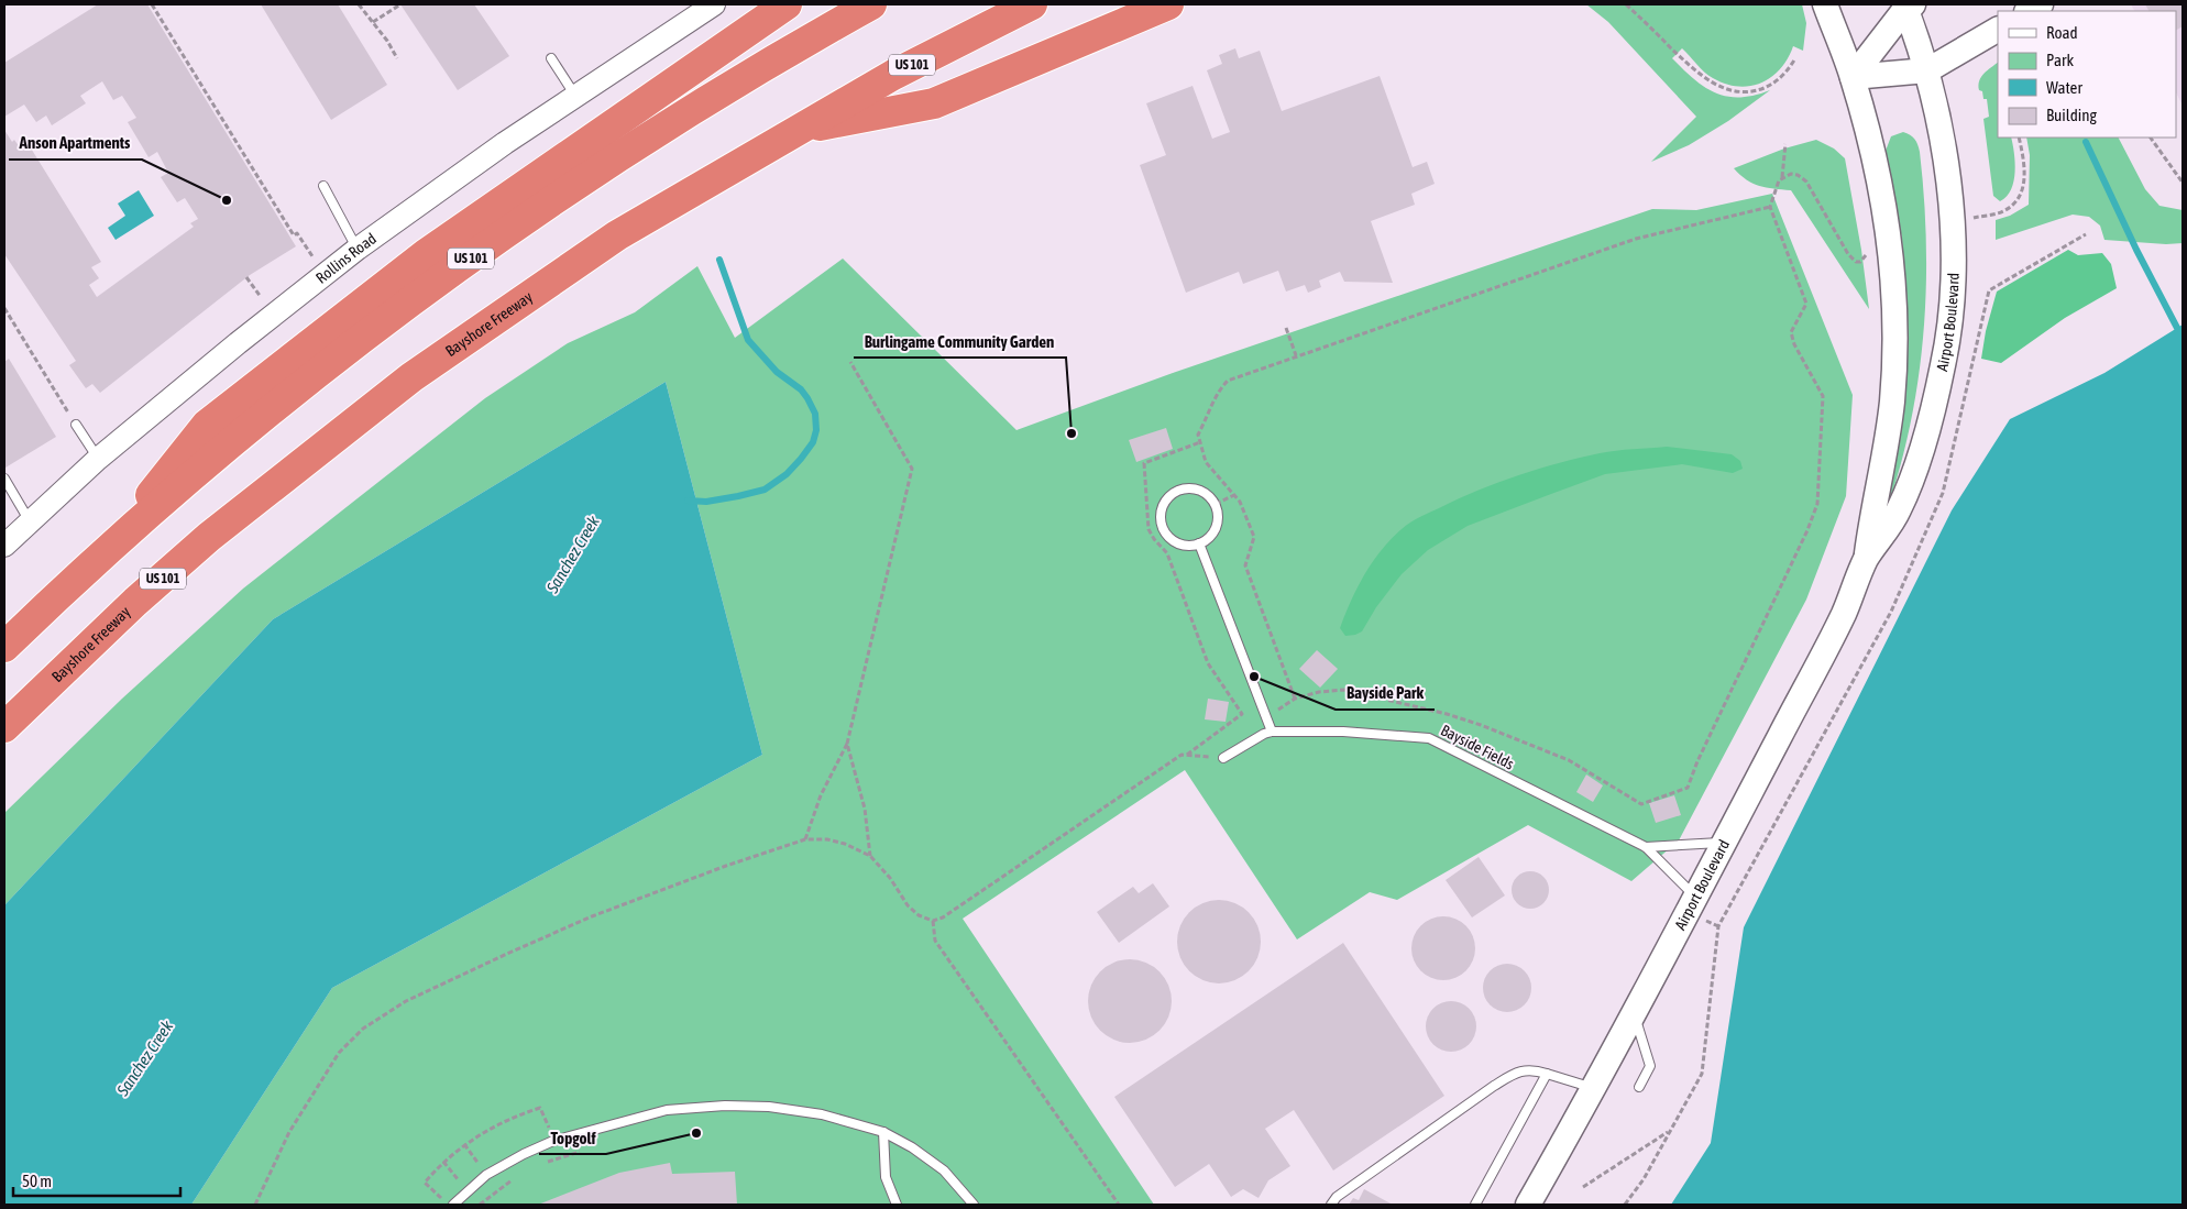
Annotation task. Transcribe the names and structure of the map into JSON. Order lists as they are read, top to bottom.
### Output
{
  "streets": {
    "highway": ["US 101", "Bayshore Freeway"],
    "main road": ["Airport Boulevard"],
    "street": ["Rollins Road"],
    "lane": ["Bayside Fields"]
  },
  "crossings": [
    ["Airport Boulevard", "Bayside Fields"]
  ],
  "water": ["Sanchez Creek"],
  "places": [
    "Anson Apartments",
    "Burlingame Community Garden",
    "Bayside Park",
    "Topgolf"
  ],
  "legend": [
    "Road",
    "Park",
    "Water",
    "Building"
  ],
  "scale_bar": "50 m"
}
